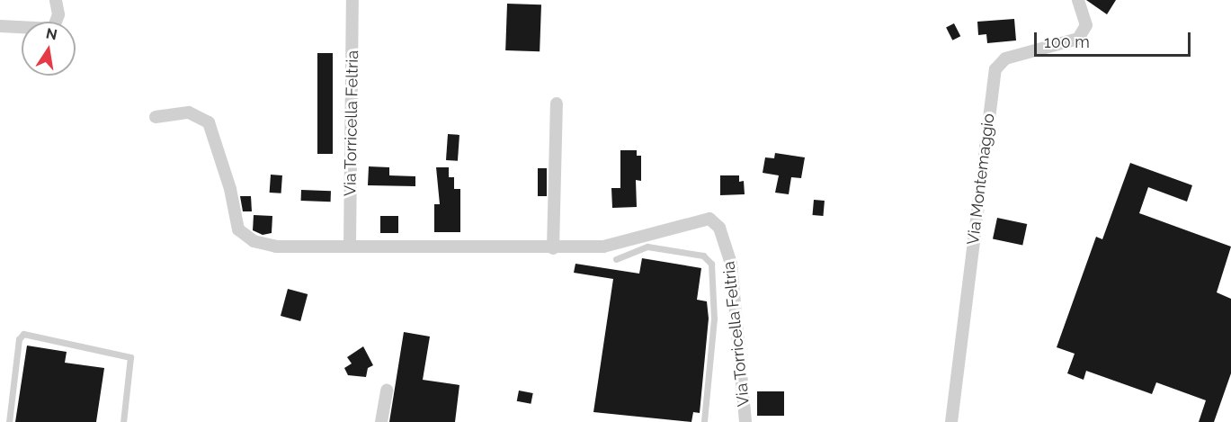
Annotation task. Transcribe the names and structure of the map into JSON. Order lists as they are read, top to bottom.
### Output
{
  "streets": {
    "street": ["Via Torricella Feltria", "Via Montemaggio"]
  },
  "scale_bar": "100 m",
  "north": "top"
}
